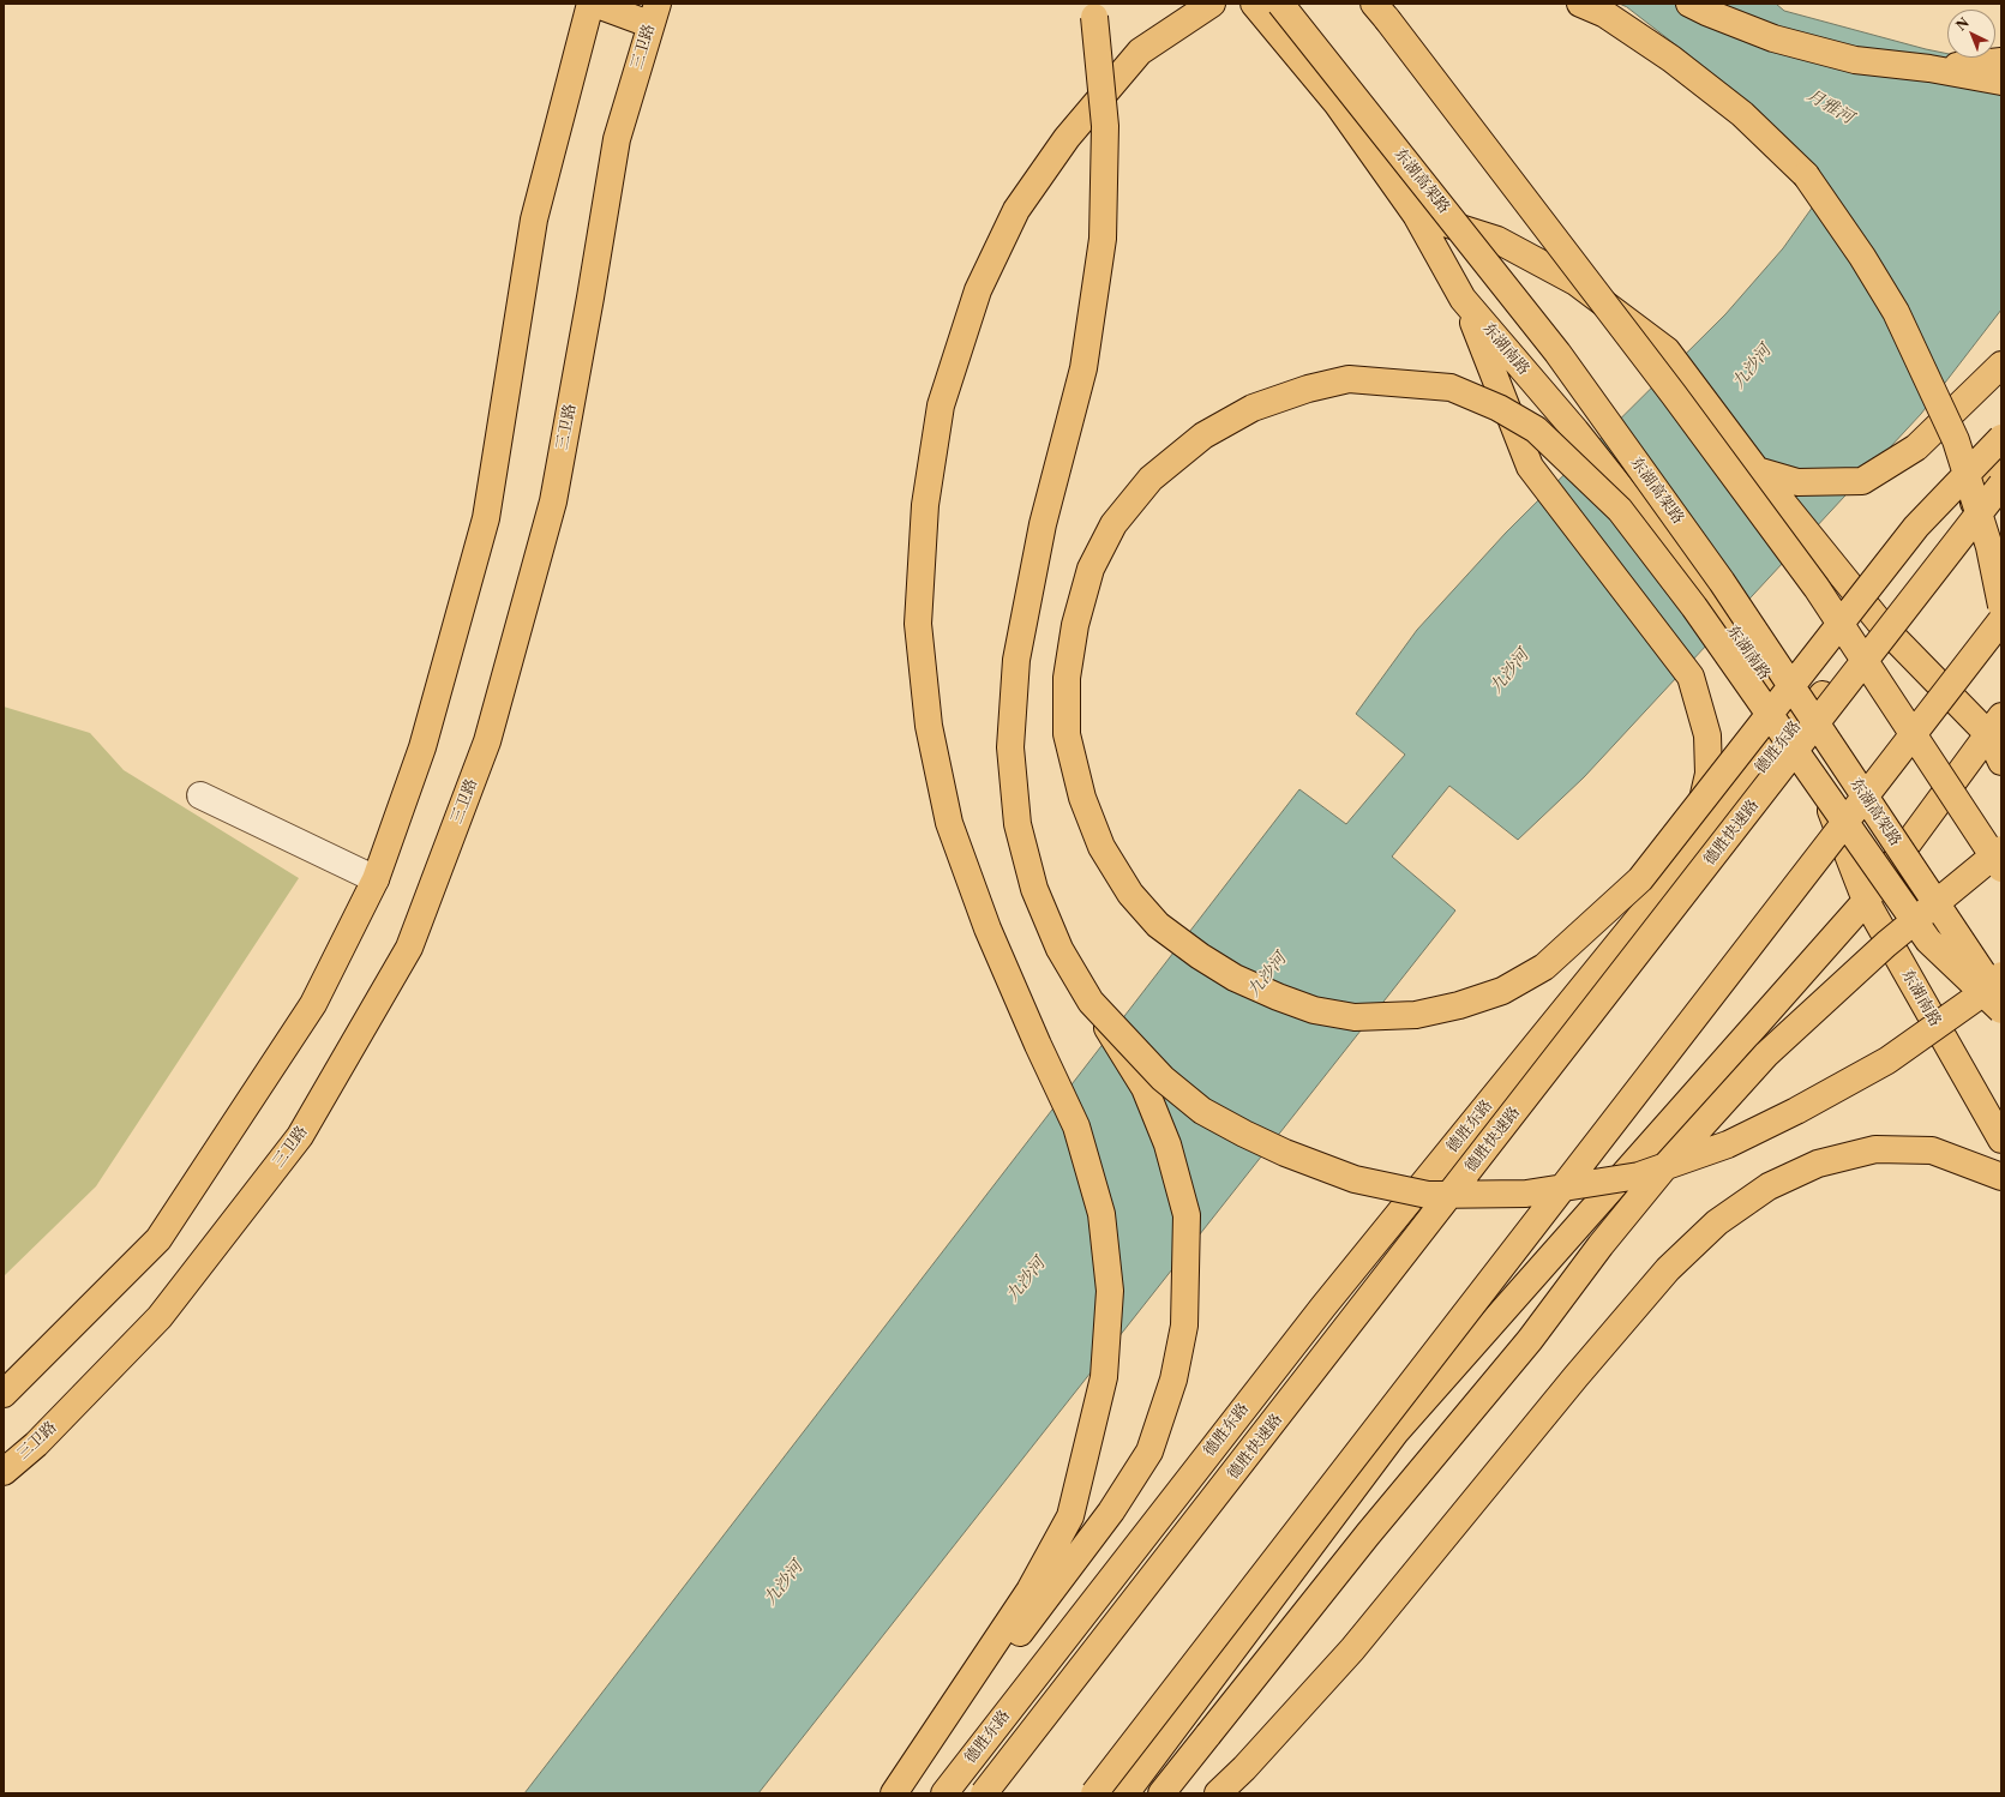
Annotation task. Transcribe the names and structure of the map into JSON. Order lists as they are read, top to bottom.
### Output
{
  "streets": {
    "main road": [
      "三卫路",
      "东湖高架路",
      "东湖南路",
      "德胜东路",
      "德胜快速路"
    ]
  },
  "crossings": [
    ["东湖南路", "德胜东路"]
  ],
  "water": ["月雅河", "九沙河"],
  "north": "top left"
}
